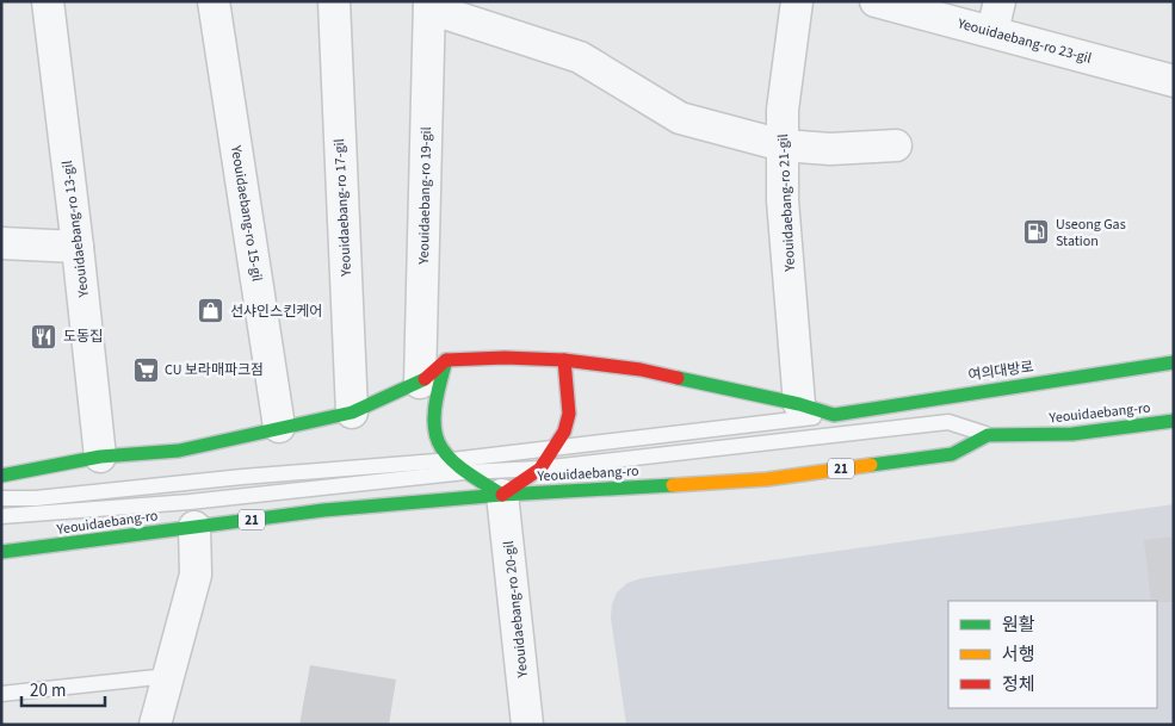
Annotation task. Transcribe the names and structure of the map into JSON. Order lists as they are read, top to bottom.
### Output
{
  "streets": {
    "main road": ["여의대방로", "Yeouidaebang-ro", "21"],
    "street": [
      "Yeouidaebang-ro 23-gil",
      "Yeouidaebang-ro 19-gil",
      "Yeouidaebang-ro 21-gil",
      "Yeouidaebang-ro 17-gil",
      "Yeouidaebang-ro 15-gil",
      "Yeouidaebang-ro 13-gil",
      "Yeouidaebang-ro 20-gil"
    ]
  },
  "crossings": [
    ["Yeouidaebang-ro 19-gil", "Yeouidaebang-ro 21-gil"],
    ["Yeouidaebang-ro", "Yeouidaebang-ro 20-gil"]
  ],
  "places": {
    "fuel station": ["Useong Gas Station"],
    "shop": ["선샤인스킨케어"],
    "restaurant": ["도동집"],
    "supermarket": ["CU 보라매파크점"]
  },
  "legend": ["원활", "서행", "정체"],
  "scale_bar": "20 m"
}
